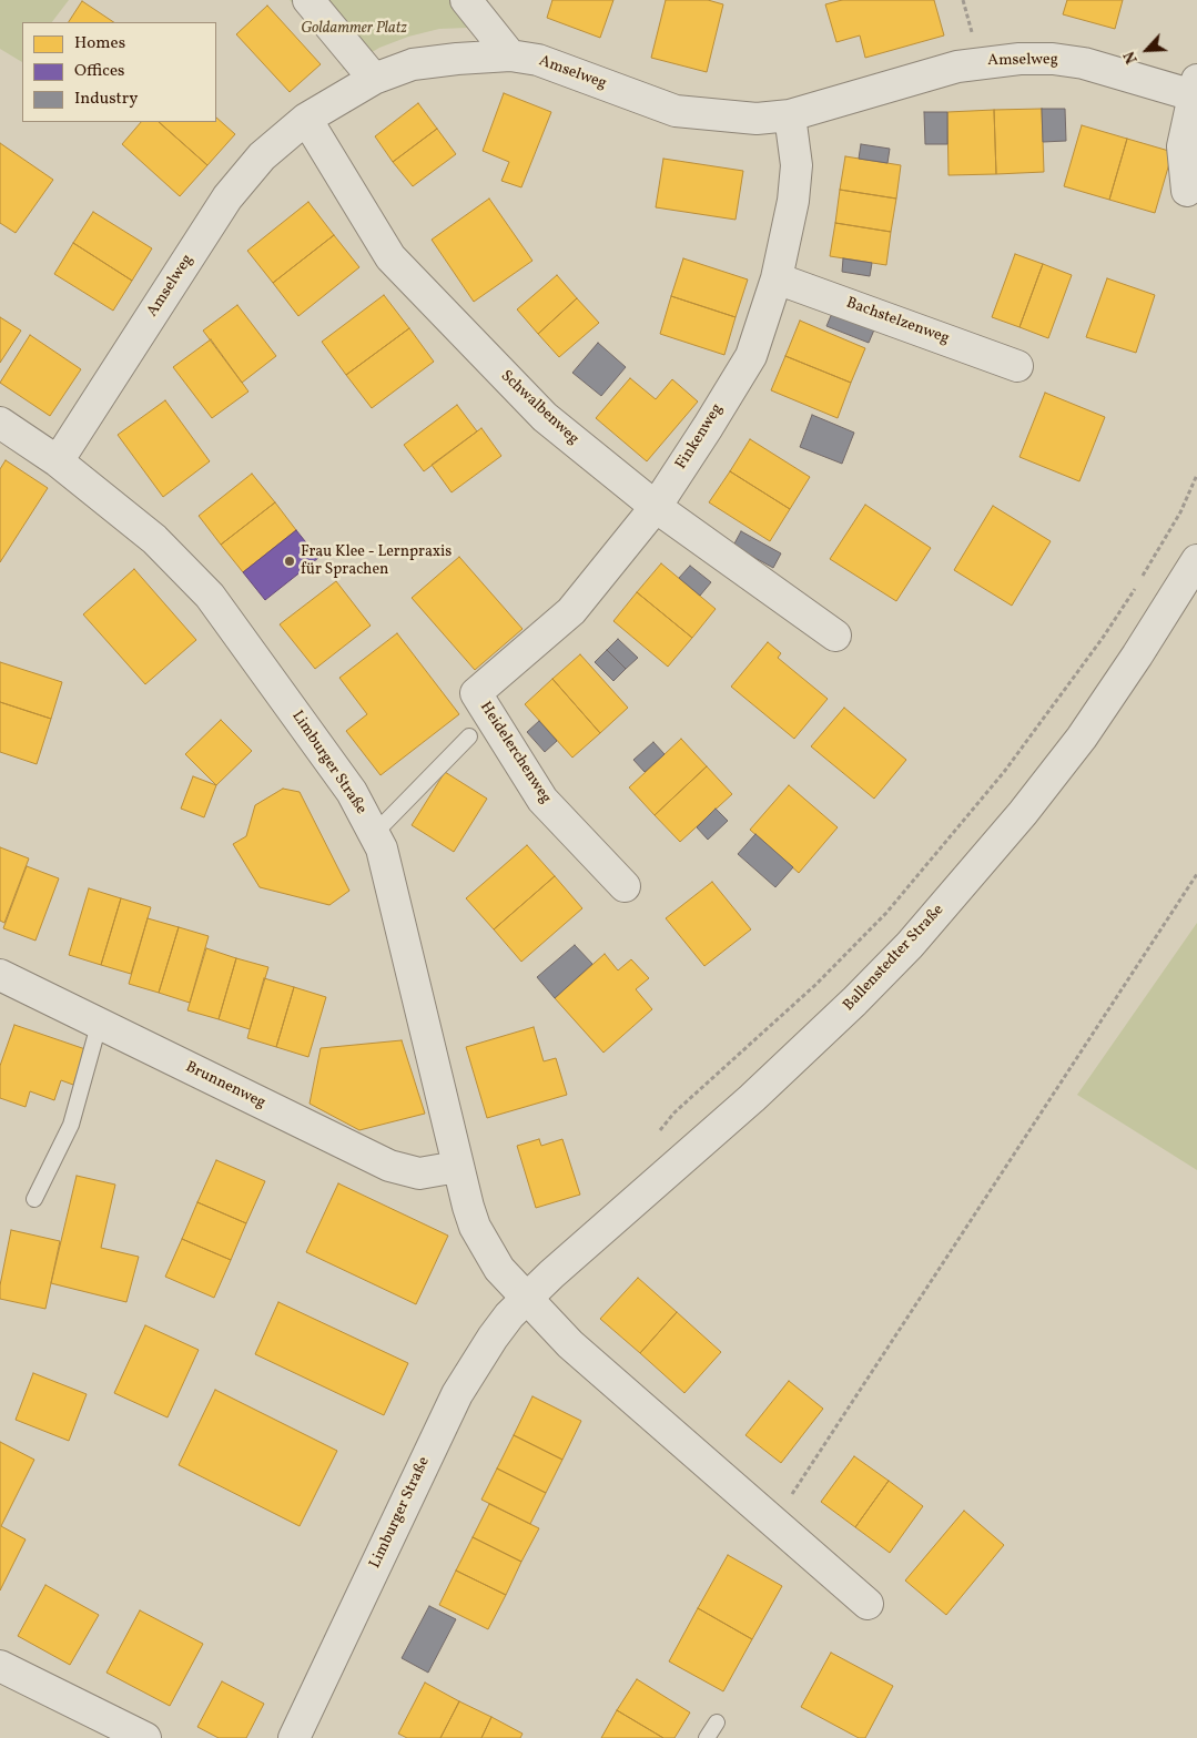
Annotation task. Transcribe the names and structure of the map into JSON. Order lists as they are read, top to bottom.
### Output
{
  "streets": {
    "street": [
      "Amselweg",
      "Bachstelzenweg",
      "Schwalbenweg",
      "Finkenweg",
      "Heidelerchenweg",
      "Limburger Straße",
      "Ballenstedter Straße",
      "Brunnenweg"
    ]
  },
  "crossings": [
    ["Amselweg", "Schwalbenweg"],
    ["Amselweg", "Finkenweg"],
    ["Amselweg", "Limburger Straße"],
    ["Bachstelzenweg", "Finkenweg"],
    ["Schwalbenweg", "Finkenweg"],
    ["Finkenweg", "Heidelerchenweg"],
    ["Limburger Straße", "Ballenstedter Straße"],
    ["Limburger Straße", "Brunnenweg"]
  ],
  "parks": ["Goldammer Platz"],
  "places": ["Frau Klee - Lernpraxis für Sprachen"],
  "legend": ["Homes", "Offices", "Industry"],
  "north": "bottom left"
}
